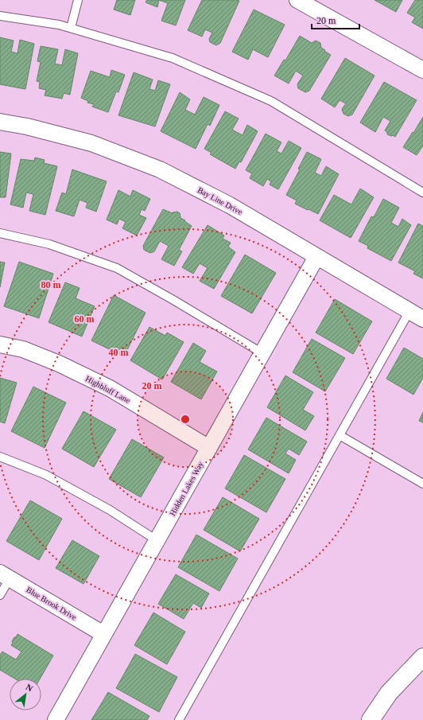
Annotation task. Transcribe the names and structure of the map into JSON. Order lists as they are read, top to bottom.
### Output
{
  "streets": {
    "street": [
      "Bay Line Drive",
      "Highbluff Lane",
      "Hidden Lakes Way",
      "Blue Brook Drive"
    ]
  },
  "crossings": [
    ["Bay Line Drive", "Hidden Lakes Way"],
    ["Highbluff Lane", "Hidden Lakes Way"],
    ["Hidden Lakes Way", "Blue Brook Drive"]
  ],
  "scale_bar": "20 m",
  "north": "top right",
  "rings": [
    "80 m",
    "60 m",
    "40 m",
    "20 m"
  ]
}
